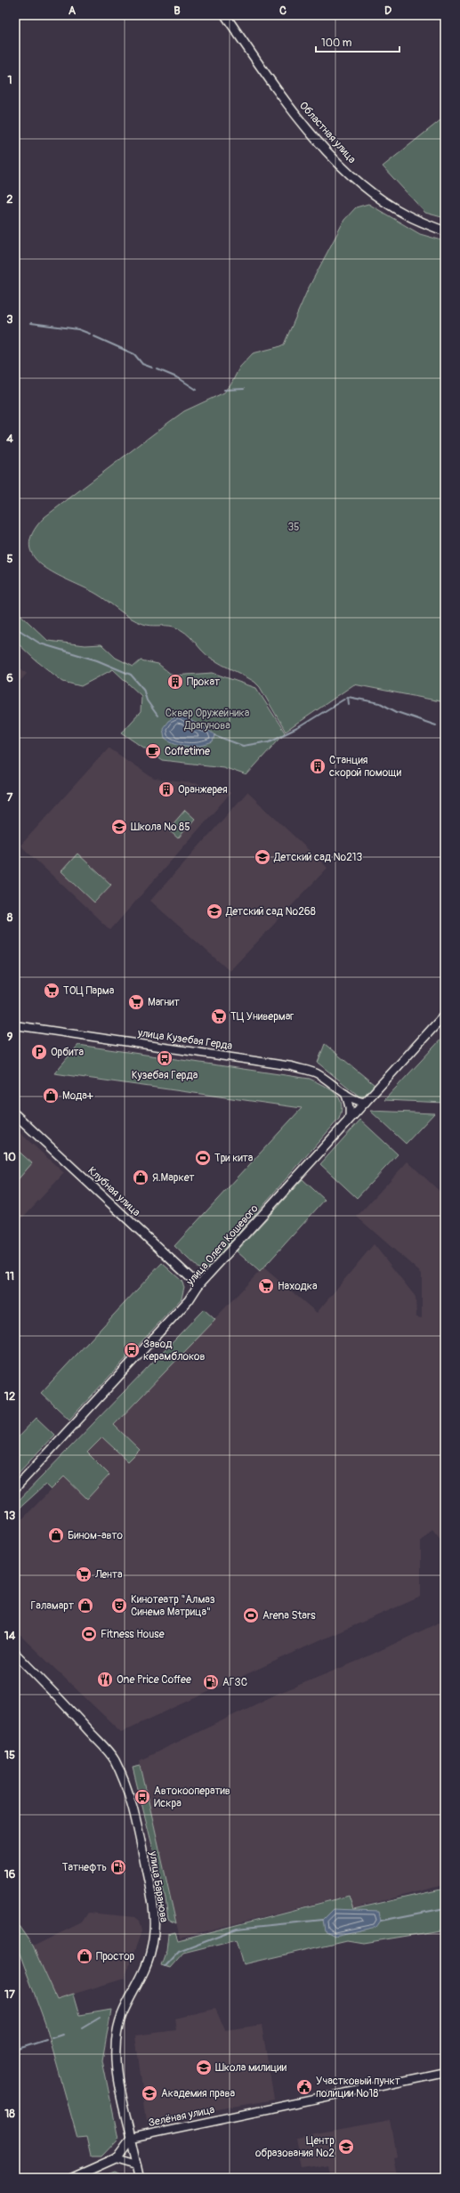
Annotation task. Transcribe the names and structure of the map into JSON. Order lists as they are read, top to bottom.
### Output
{
  "streets": {
    "main road": [
      "Областная улица",
      "Клубная улица",
      "улица Олега Кошевого",
      "улица Баранова"
    ],
    "street": ["улица Кузебая Герда", "Зелёная улица"]
  },
  "crossings": [
    ["улица Кузебая Герда", "улица Олега Кошевого"],
    ["Клубная улица", "улица Олега Кошевого"],
    ["улица Баранова", "Зелёная улица"]
  ],
  "parks": ["35", "Сквер Оружейника Драгунова"],
  "places": {
    "building": ["Прокат", "Станция скорой помощи", "Оранжерея"],
    "cafe": ["Coffetime"],
    "school or university": [
      "Школа № 85",
      "Детский сад №213",
      "Детский сад №268",
      "Школа милиции",
      "Академия права",
      "Центр образования №2"
    ],
    "supermarket": [
      "ТОЦ Парма",
      "Магнит",
      "ТЦ Универмаг",
      "Находка",
      "Лента"
    ],
    "parking": ["Орбита"],
    "bus stop": ["Кузебая Герда", "Завод керамблоков", "Автокооператив Искра"],
    "shop": [
      "Мода+",
      "Я.Маркет",
      "Бином-авто",
      "Галамарт",
      "Простор"
    ],
    "sports": ["Три кита", "Arena Stars", "Fitness House"],
    "theatre": ["Кинотеатр \"Алмаз Синема Матрица\""],
    "restaurant": ["One Price Coffee"],
    "fuel station": ["АГЗС", "Татнефть"],
    "public building": ["Участковый пункт полиции №18"]
  },
  "scale_bar": "100 m",
  "grid": {
    "columns": [
      "A",
      "B",
      "C",
      "D"
    ],
    "rows": [
      "1",
      "2",
      "3",
      "4",
      "5",
      "6",
      "7",
      "8",
      "9",
      "10",
      "11",
      "12",
      "13",
      "14",
      "15",
      "16",
      "17",
      "18"
    ]
  }
}
